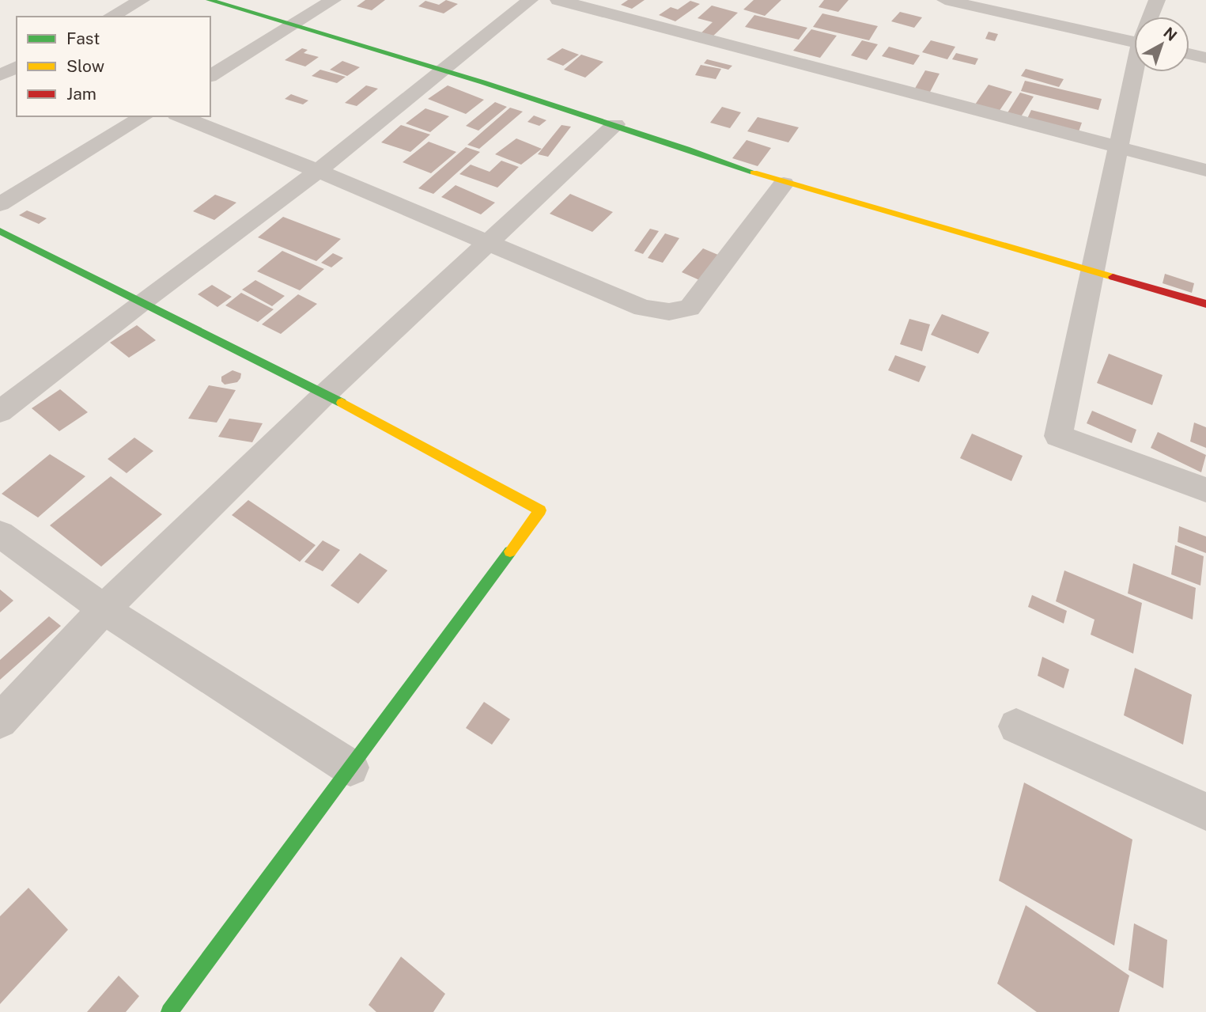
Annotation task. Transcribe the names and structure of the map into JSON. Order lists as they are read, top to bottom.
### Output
{
  "legend": ["Fast", "Slow", "Jam"],
  "north": "top right"
}
